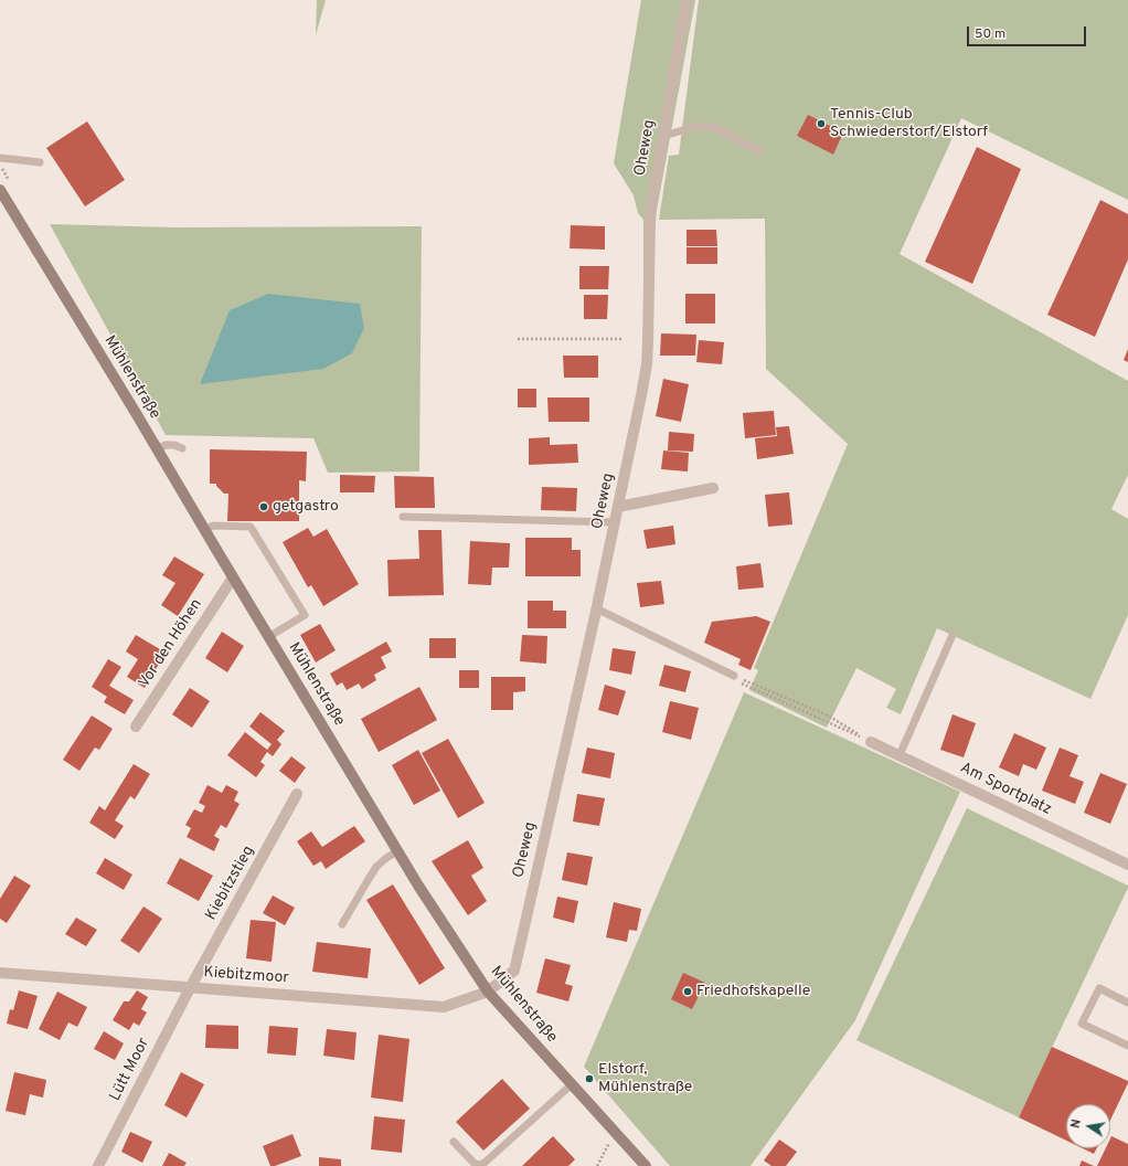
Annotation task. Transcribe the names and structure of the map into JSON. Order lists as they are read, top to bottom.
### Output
{
  "streets": {
    "main road": ["Mühlenstraße"],
    "street": [
      "Oheweg",
      "Vor den Höhen",
      "Am Sportplatz",
      "Kiebitzstieg",
      "Kiebitzmoor",
      "Lütt Moor"
    ]
  },
  "crossings": [
    ["Oheweg", "Mühlenstraße"],
    ["Oheweg", "Kiebitzmoor"],
    ["Mühlenstraße", "Vor den Höhen"],
    ["Mühlenstraße", "Kiebitzmoor"],
    ["Kiebitzstieg", "Kiebitzmoor"],
    ["Kiebitzstieg", "Lütt Moor"],
    ["Kiebitzmoor", "Lütt Moor"]
  ],
  "places": [
    "Tennis-Club Schwiederstorf/Elstorf",
    "getgastro",
    "Friedhofskapelle",
    "Elstorf, Mühlenstraße"
  ],
  "scale_bar": "50 m",
  "north": "left"
}
